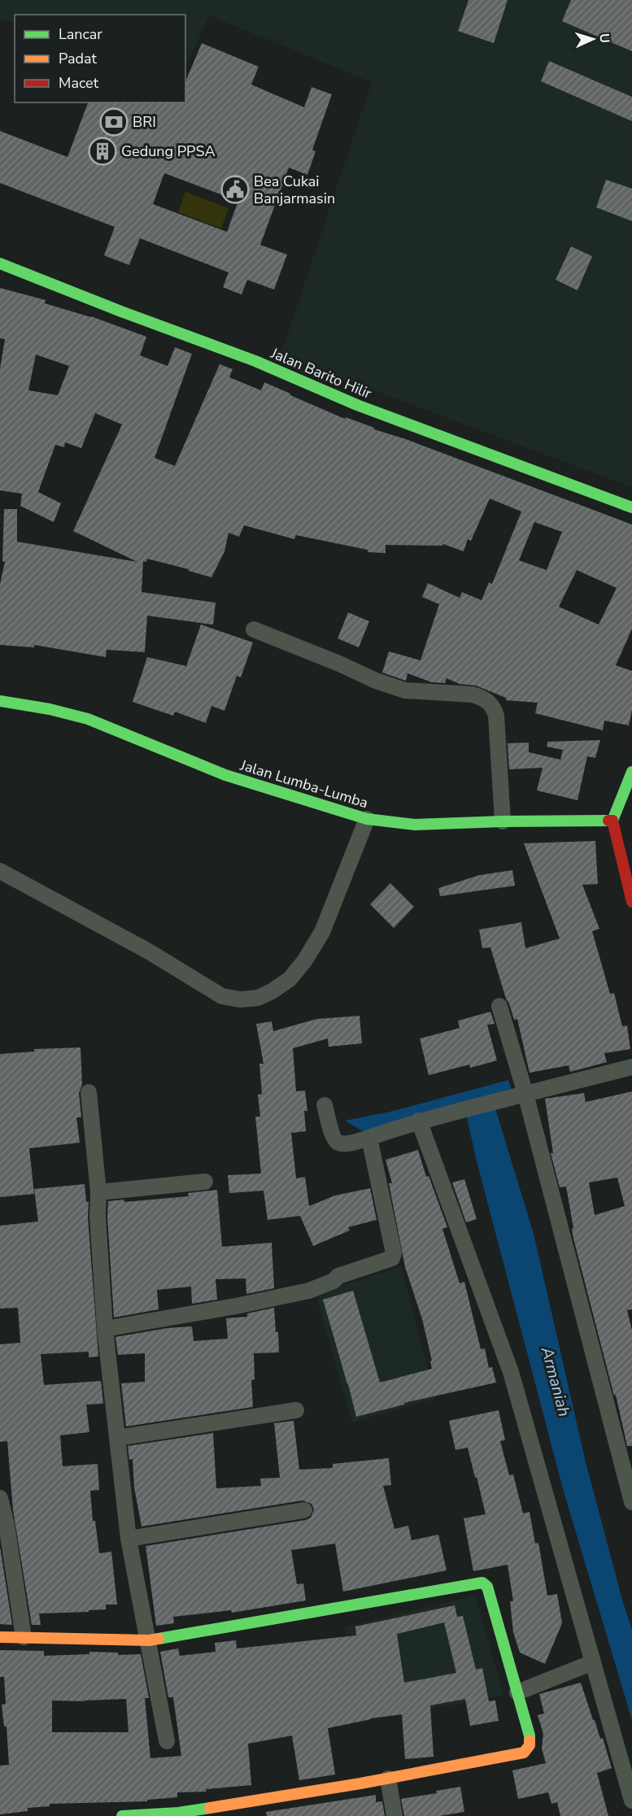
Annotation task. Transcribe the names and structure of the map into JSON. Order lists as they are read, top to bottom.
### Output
{
  "streets": {
    "main road": ["Jalan Barito Hilir", "Jalan Lumba-Lumba"]
  },
  "water": ["Armaniah"],
  "places": {
    "bank": ["BRI"],
    "building": ["Gedung PPSA"],
    "public building": ["Bea Cukai Banjarmasin"]
  },
  "legend": ["Lancar", "Padat", "Macet"],
  "north": "right"
}
